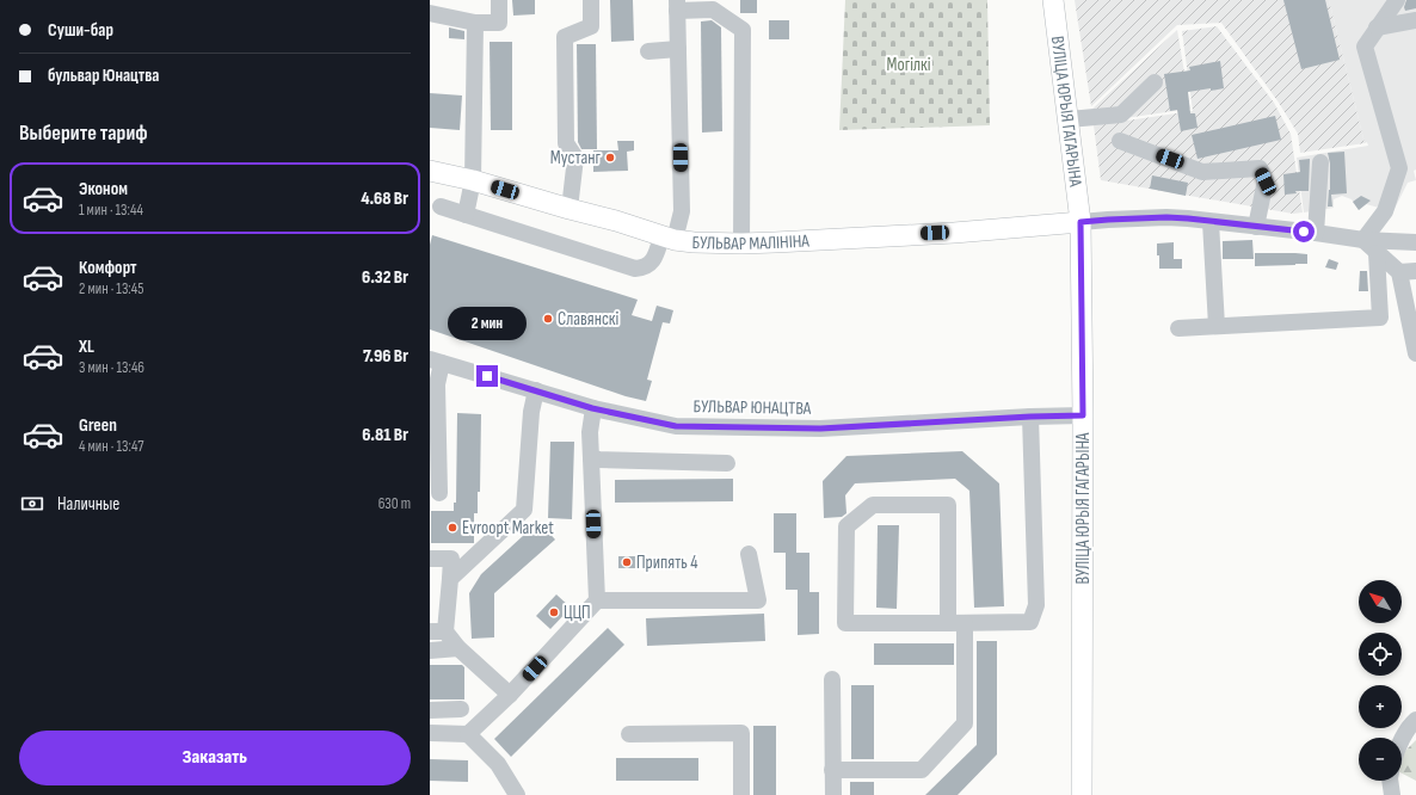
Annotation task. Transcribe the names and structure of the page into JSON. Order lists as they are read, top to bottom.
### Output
{
  "streets": {
    "main road": ["ВУЛІЦА ЮРЫЯ ГАГАРЫНА", "БУЛЬВАР МАЛІНІНА"],
    "street": ["БУЛЬВАР ЮНАЦТВА"]
  },
  "crossings": [
    ["ВУЛІЦА ЮРЫЯ ГАГАРЫНА", "БУЛЬВАР МАЛІНІНА"],
    ["ВУЛІЦА ЮРЫЯ ГАГАРЫНА", "БУЛЬВАР ЮНАЦТВА"]
  ],
  "parks": ["Могілкі"],
  "places": [
    "Мустанг",
    "Славянскі",
    "Evroopt Market",
    "Припять 4",
    "ЦЦП"
  ],
  "north": "top left",
  "page": {
    "banner": ["Суши-бар", "бульвар Юнацтва"],
    "heading": "Выберите тариф",
    "list": [
      {
        "name": "Эконом",
        "note": "1 мин · 13:44",
        "value": "4.68 Br"
      },
      {
        "name": "Комфорт",
        "note": "2 мин · 13:45",
        "value": "6.32 Br"
      },
      {
        "name": "XL",
        "note": "3 мин · 13:46",
        "value": "7.96 Br"
      },
      {
        "name": "Green",
        "note": "4 мин · 13:47",
        "value": "6.81 Br"
      }
    ],
    "bubble": "2 мин",
    "pay": ["Наличные", "630 m"],
    "map_buttons": ["+", "−"],
    "buttons": "Заказать"
  }
}
